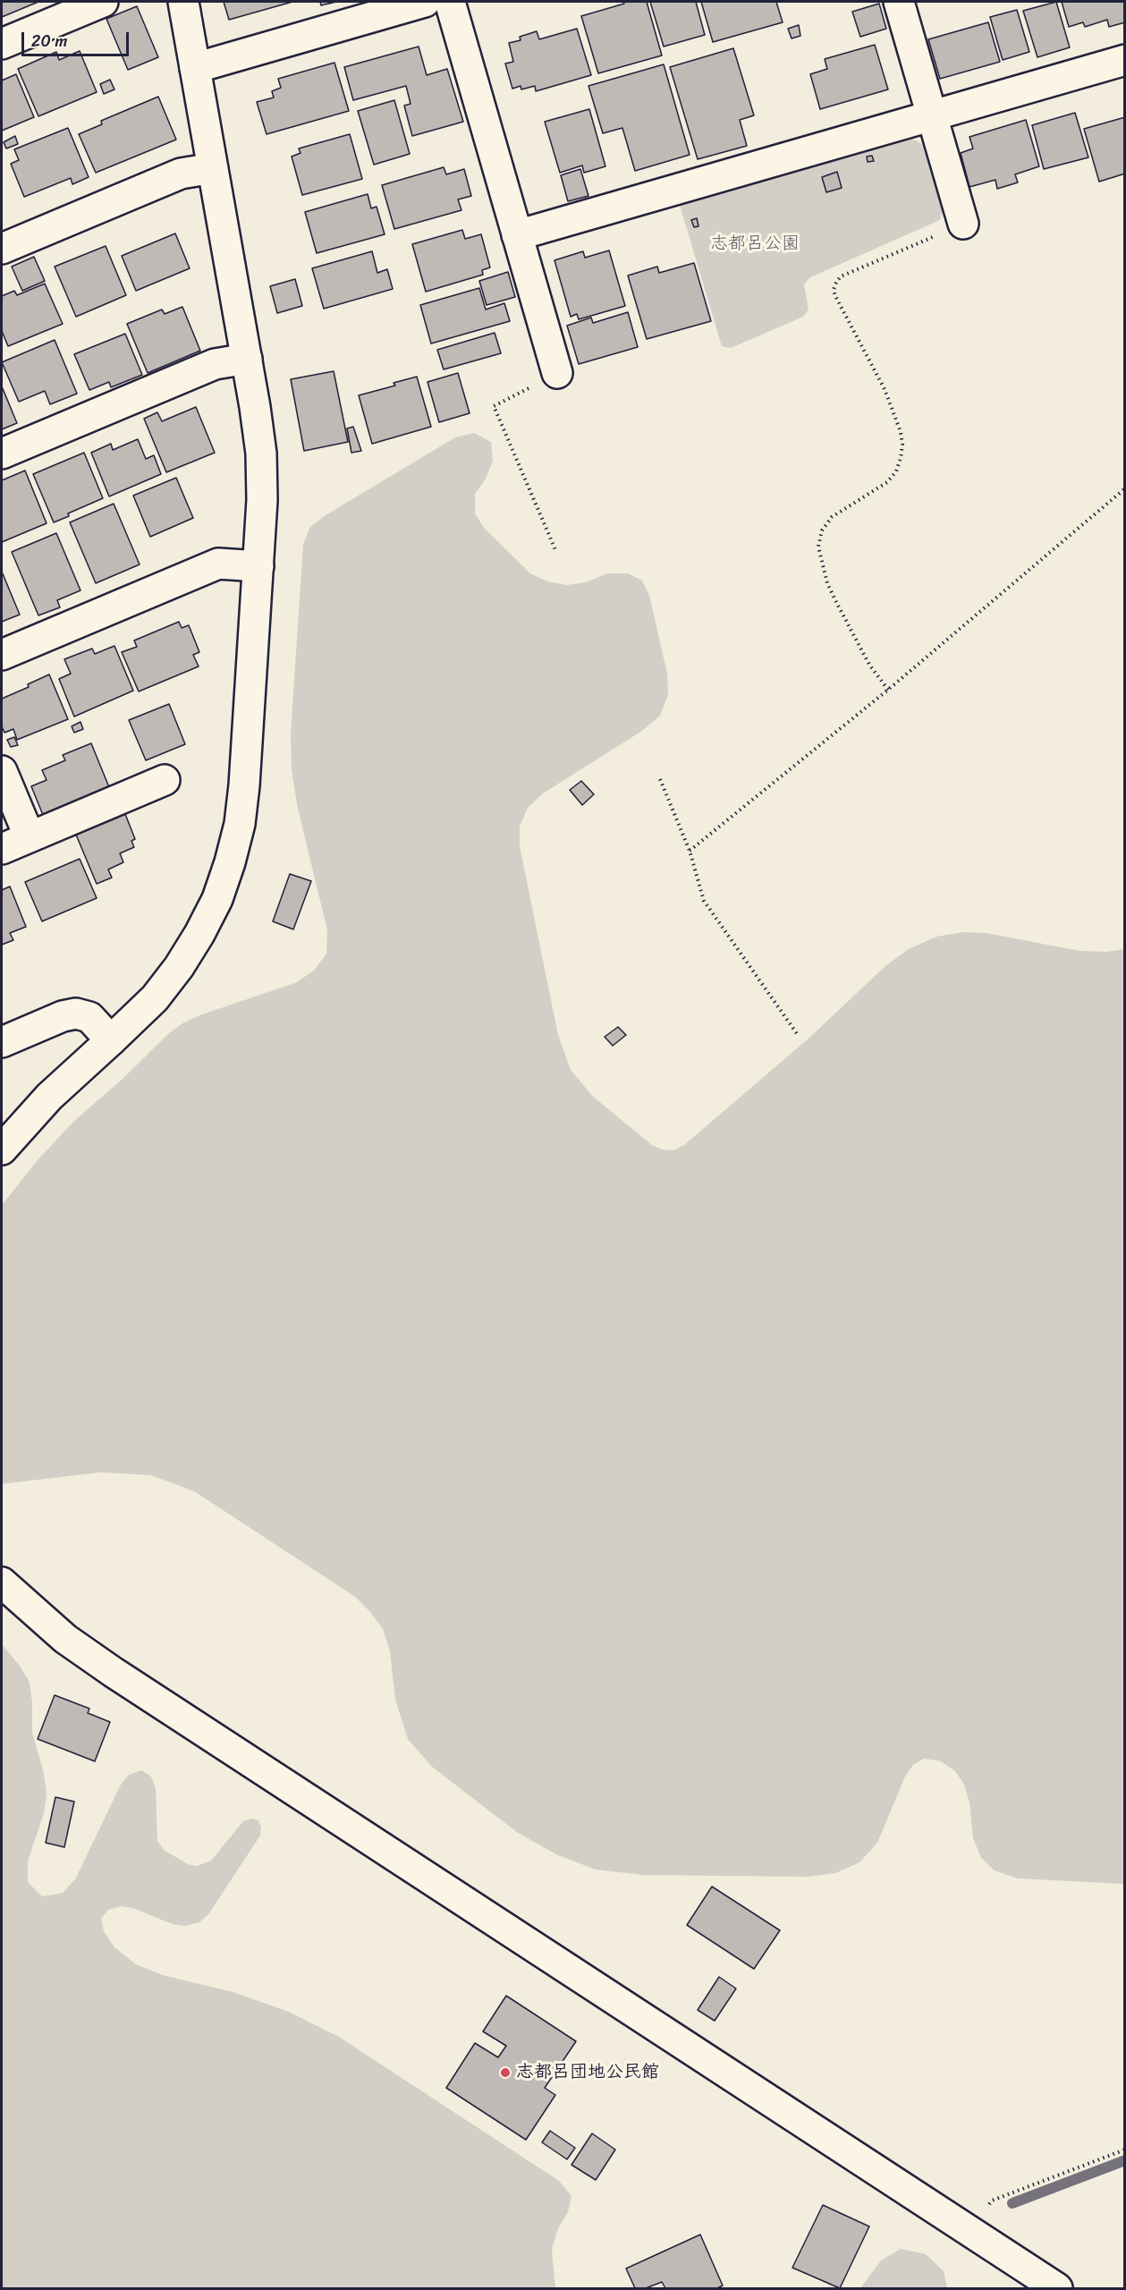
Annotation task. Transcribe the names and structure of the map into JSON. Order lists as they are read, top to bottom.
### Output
{
  "parks": ["志都呂公園"],
  "places": ["志都呂団地公民館"],
  "scale_bar": "20 m"
}
